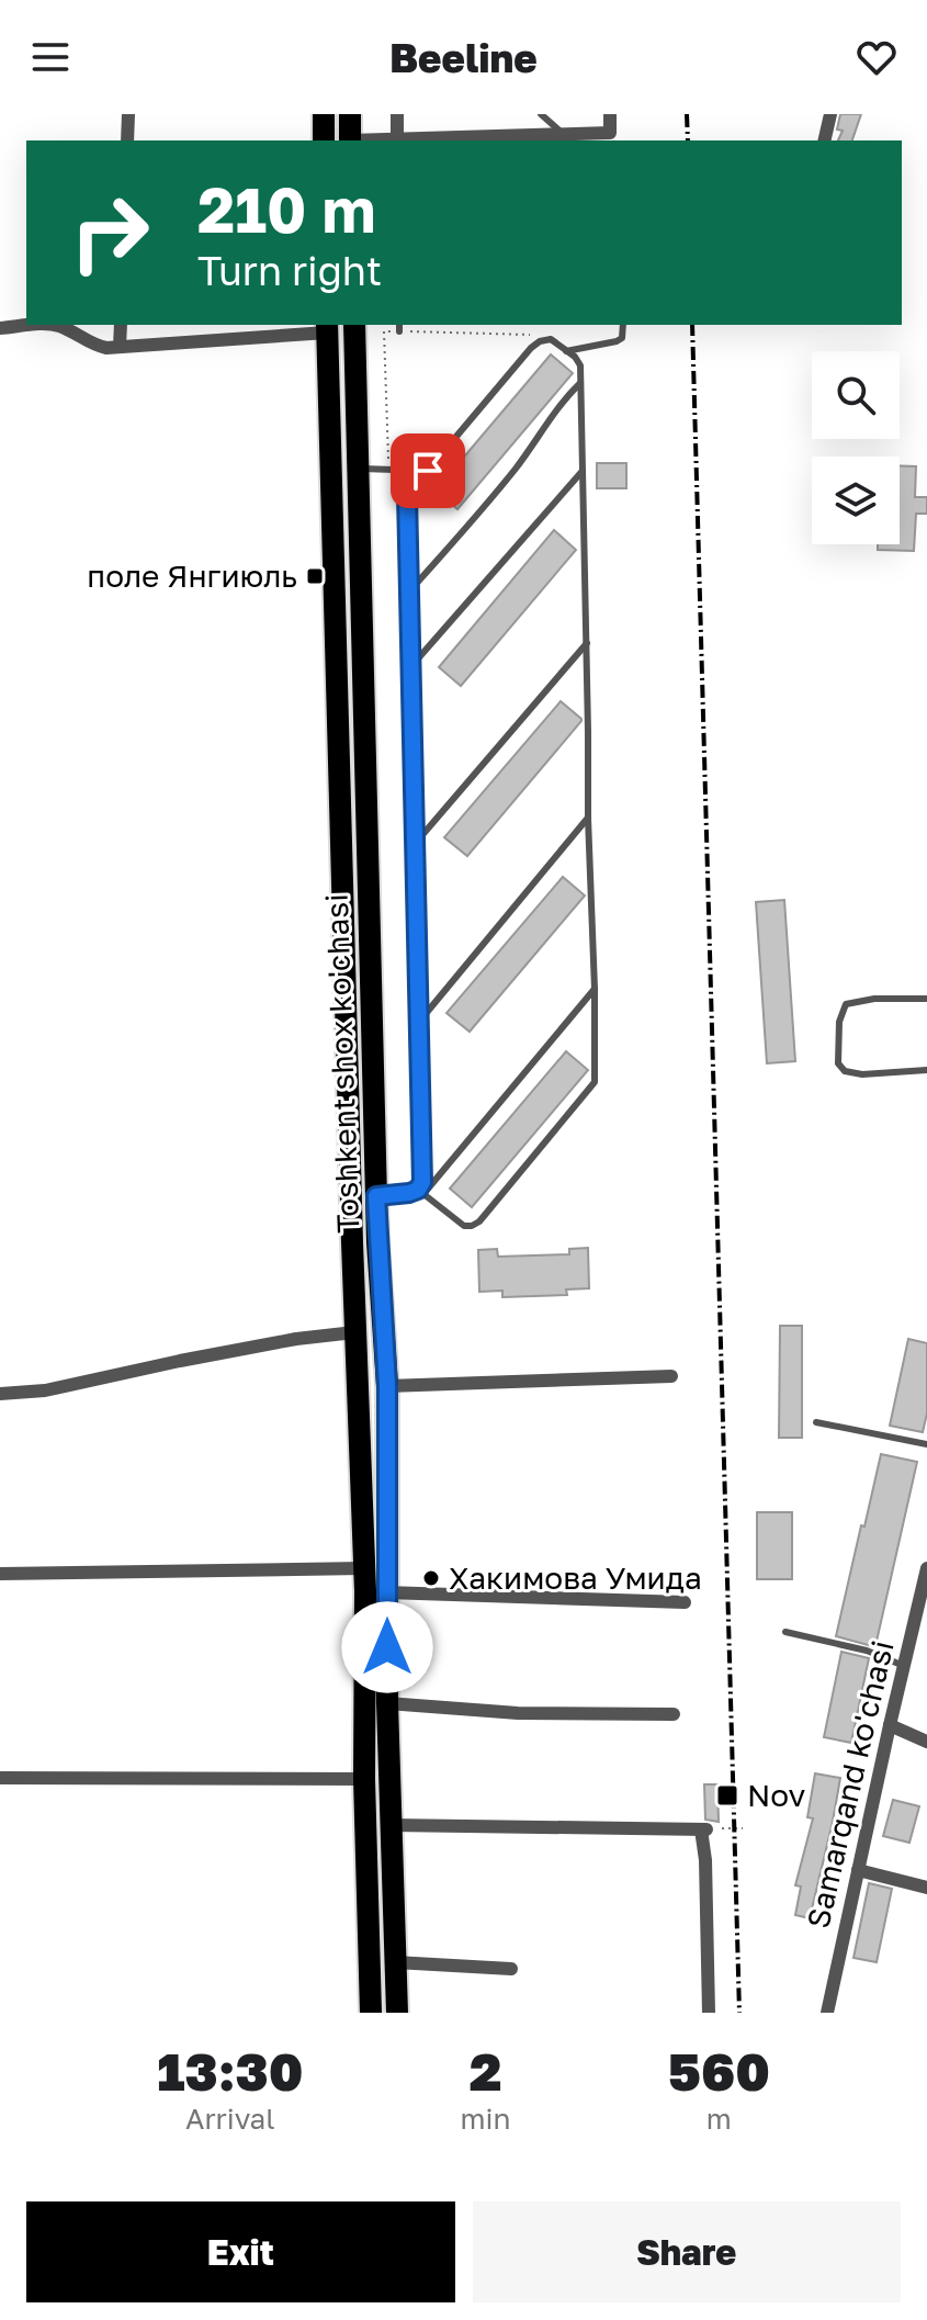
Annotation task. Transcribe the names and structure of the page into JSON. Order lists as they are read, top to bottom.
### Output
{
  "streets": {
    "main road": ["Toshkent shox ko'chasi"],
    "street": ["Samarqand ko'chasi"]
  },
  "places": {
    "transit": ["поле Янгиюль", "Nov"],
    "other": ["Хакимова Умида"]
  },
  "page": {
    "header": "Beeline",
    "turn": ["210 m", "Turn right"],
    "eta": [
      "13:30",
      "Arrival",
      "2",
      "min",
      "560",
      "m"
    ],
    "buttons": ["Exit", "Share"]
  }
}
